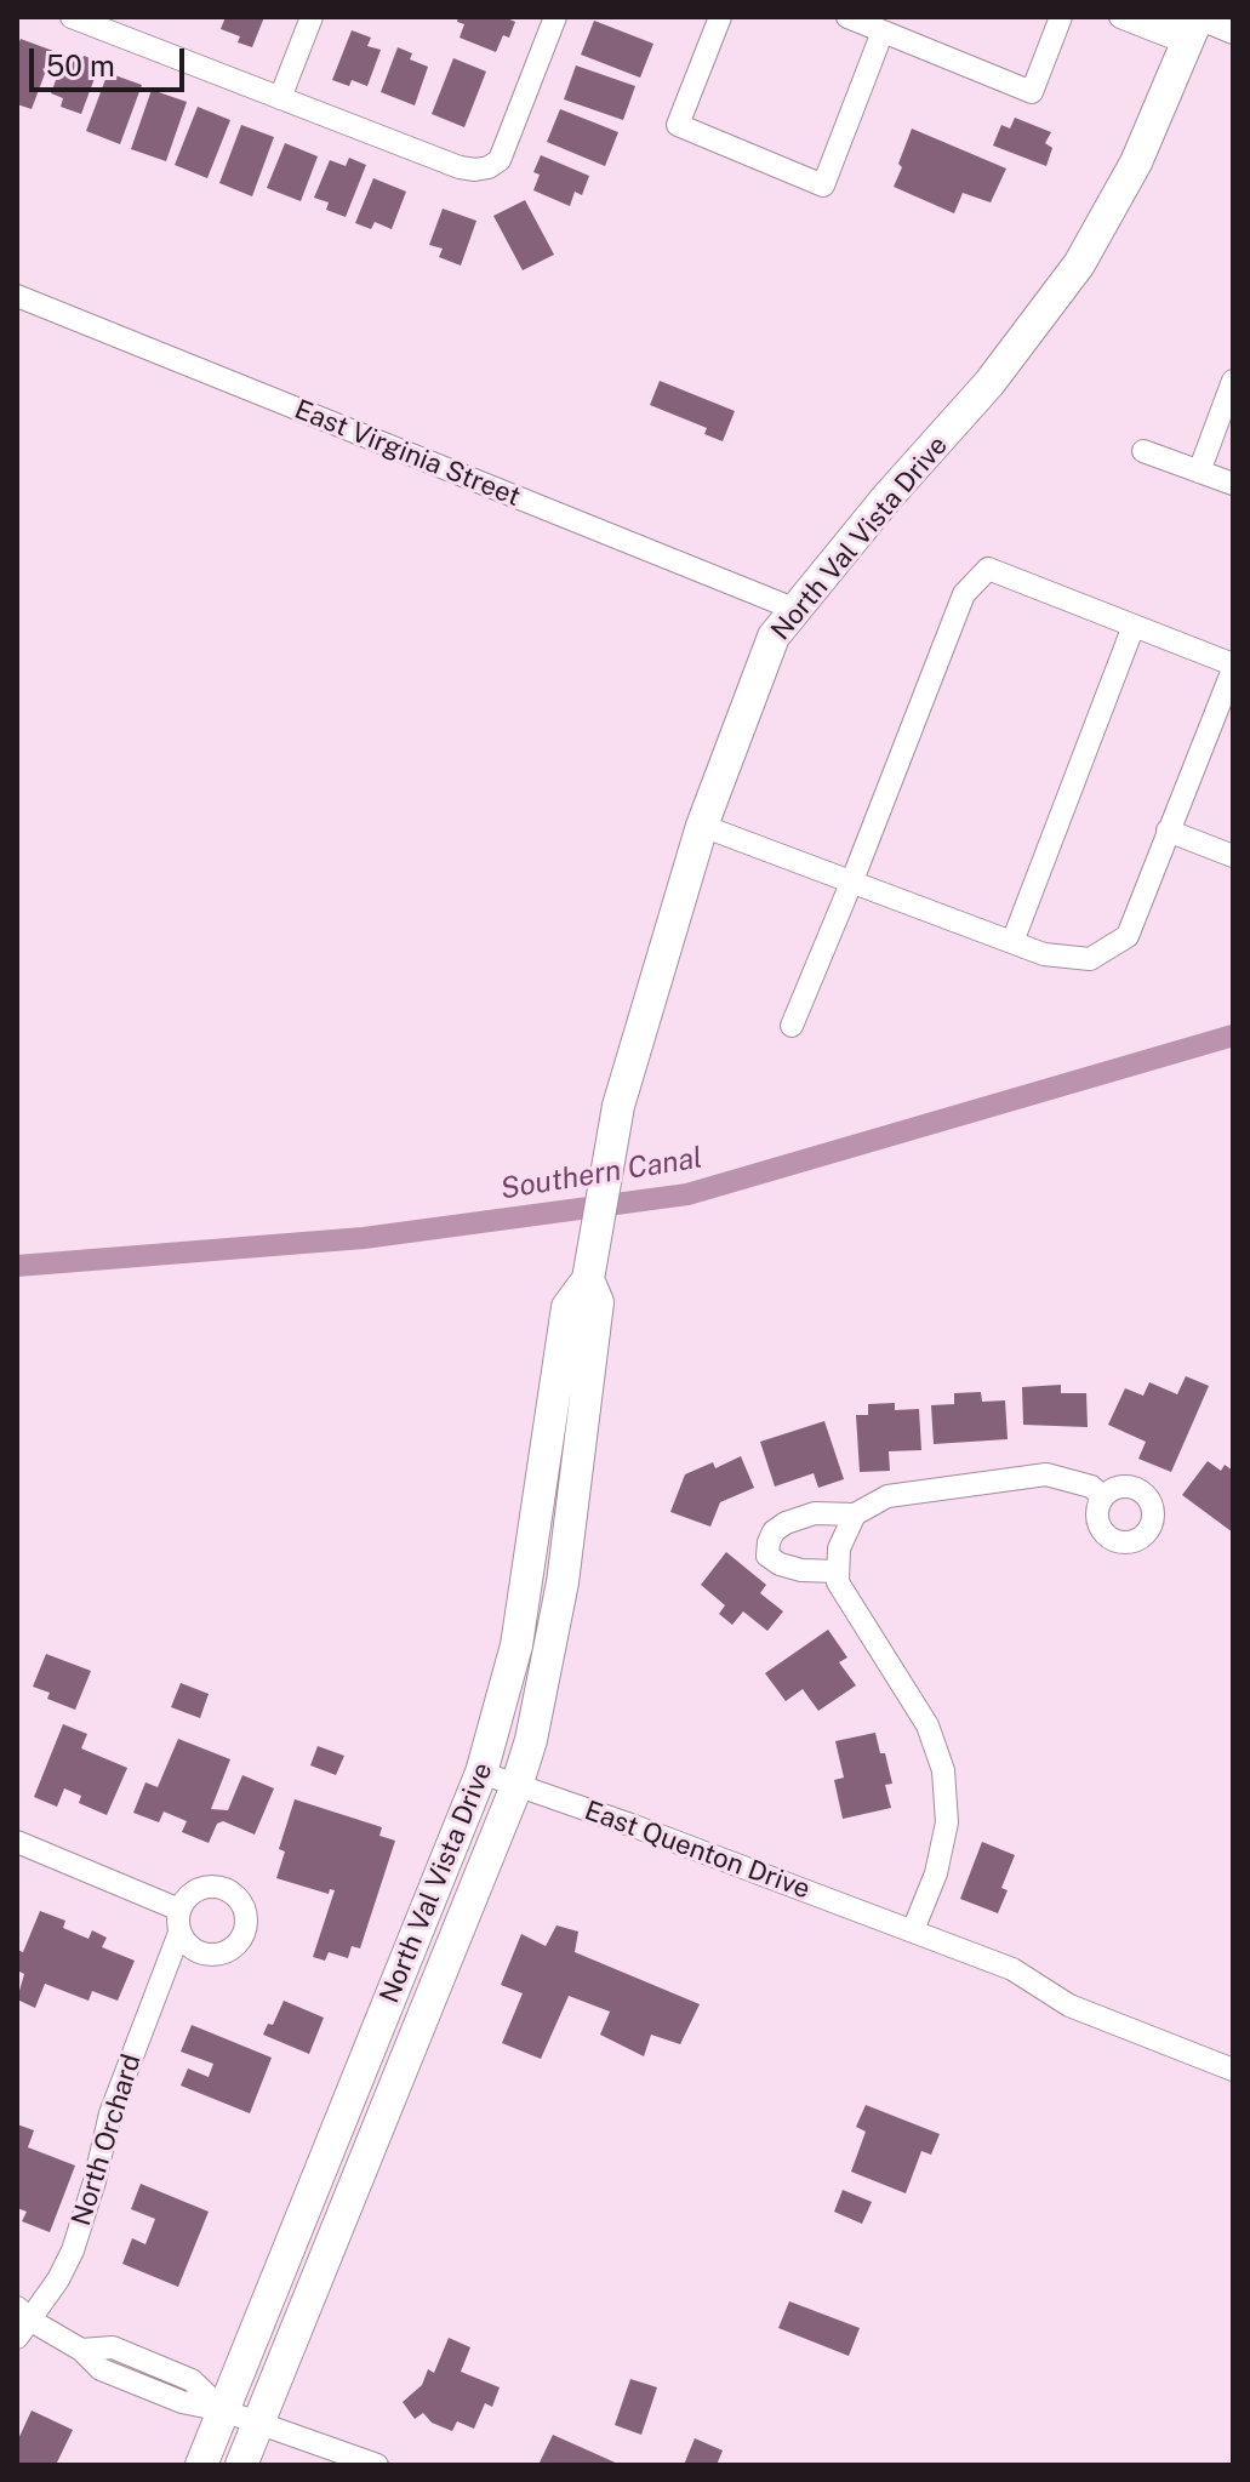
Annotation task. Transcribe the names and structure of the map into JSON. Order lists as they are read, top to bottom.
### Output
{
  "streets": {
    "main road": ["North Val Vista Drive"],
    "street": ["East Virginia Street", "East Quenton Drive", "North Orchard"]
  },
  "crossings": [
    ["East Virginia Street", "North Val Vista Drive"],
    ["North Val Vista Drive", "East Quenton Drive"]
  ],
  "water": ["Southern Canal"],
  "scale_bar": "50 m"
}
